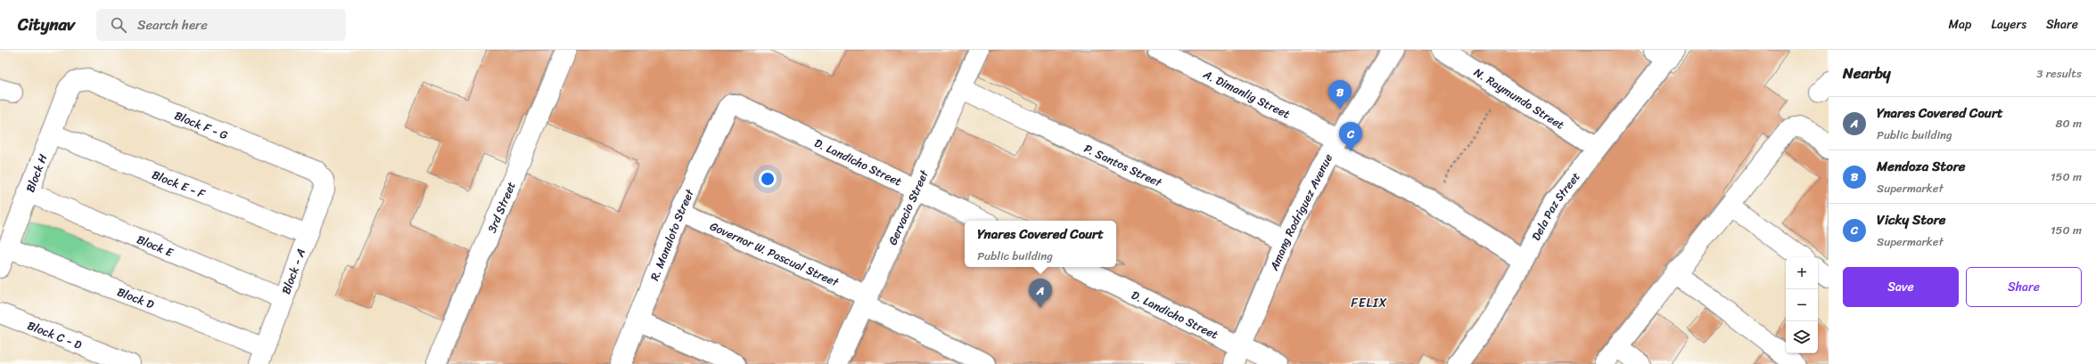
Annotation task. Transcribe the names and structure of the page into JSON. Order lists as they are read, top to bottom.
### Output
{
  "streets": {
    "street": [
      "A. Dimanlig Street",
      "N. Raymundo Street",
      "Block F - G",
      "D. Landicho Street",
      "P. Santos Street",
      "Block H",
      "Block E - F",
      "3rd Street",
      "Gervacio Street",
      "Dela Paz Street",
      "Amang Rodriguez Avenue",
      "R. Manaloto Street",
      "Block E",
      "Governor W. Pascual Street",
      "Block - A",
      "Block D",
      "Block C - D"
    ]
  },
  "crossings": [
    ["A. Dimanlig Street", "Dela Paz Street"],
    ["A. Dimanlig Street", "Amang Rodriguez Avenue"],
    ["N. Raymundo Street", "Dela Paz Street"],
    ["Block F - G", "Block H"],
    ["Block F - G", "Block - A"],
    ["D. Landicho Street", "Gervacio Street"],
    ["D. Landicho Street", "Amang Rodriguez Avenue"],
    ["D. Landicho Street", "R. Manaloto Street"],
    ["P. Santos Street", "Gervacio Street"],
    ["P. Santos Street", "Amang Rodriguez Avenue"],
    ["Block H", "Block E - F"],
    ["Block H", "Block E"],
    ["Block H", "Block D"],
    ["Block E - F", "Block - A"],
    ["Gervacio Street", "Governor W. Pascual Street"],
    ["R. Manaloto Street", "Governor W. Pascual Street"],
    ["Block E", "Block - A"],
    ["Block - A", "Block D"]
  ],
  "districts": ["FELIX"],
  "page": {
    "header": "Citynav",
    "search": "Search here",
    "nav": ["Map", "Layers", "Share"],
    "heading": ["Nearby", "3 results"],
    "pins": ["B", "C", "A"],
    "list": [
      {
        "mark": "A",
        "name": "Ynares Covered Court",
        "note": "Public building",
        "value": "80 m"
      },
      {
        "mark": "B",
        "name": "Mendoza Store",
        "note": "Supermarket",
        "value": "150 m"
      },
      {
        "mark": "C",
        "name": "Vicky Store",
        "note": "Supermarket",
        "value": "150 m"
      }
    ],
    "popup": ["Ynares Covered Court", "Public building"],
    "buttons": ["Save", "Share"],
    "map_buttons": ["+", "−"]
  }
}
